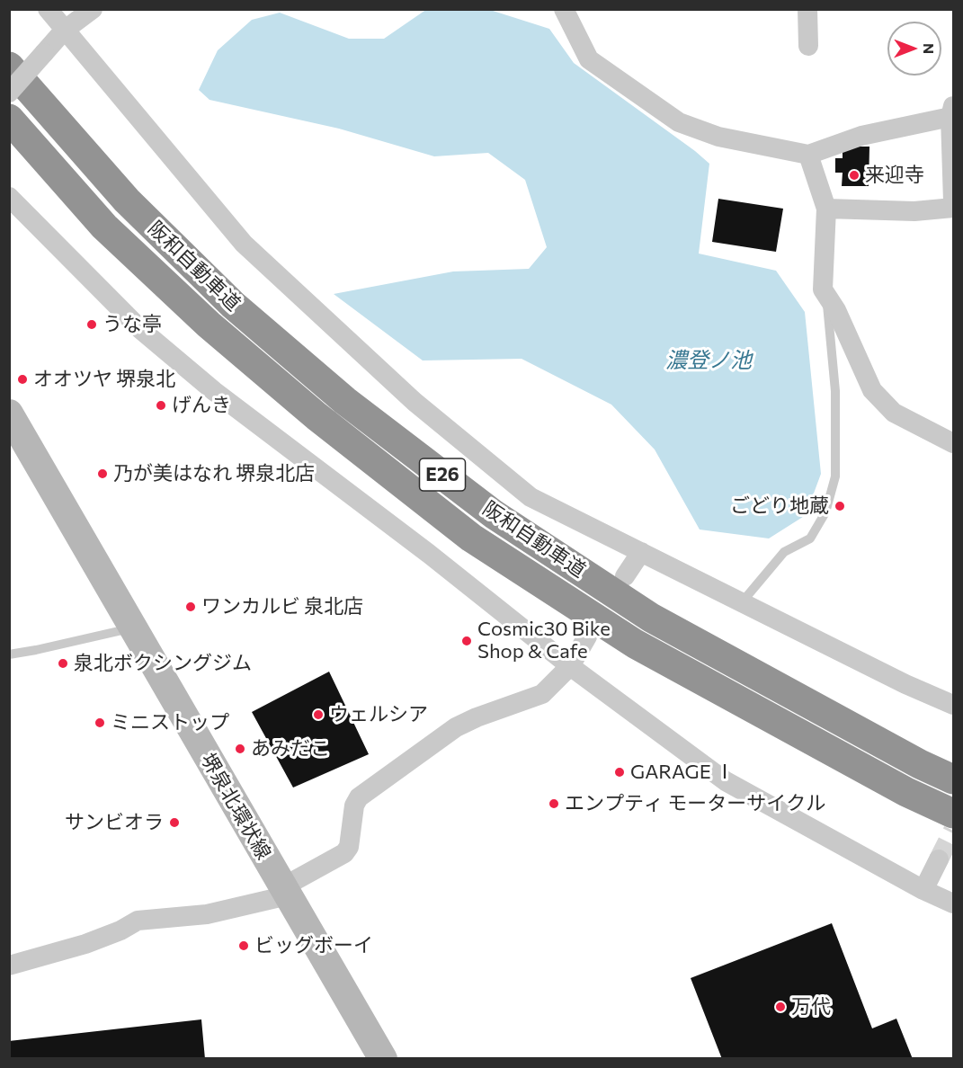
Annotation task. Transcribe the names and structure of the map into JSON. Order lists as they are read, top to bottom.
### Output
{
  "streets": {
    "highway": ["阪和自動車道", "E26"],
    "main road": ["堺泉北環状線"]
  },
  "water": ["濃登ノ池"],
  "places": [
    "来迎寺",
    "うな亭",
    "オオツヤ 堺泉北",
    "げんき",
    "乃が美はなれ 堺泉北店",
    "ごどり地蔵",
    "ワンカルビ 泉北店",
    "Cosmic30 Bike Shop & Cafe",
    "泉北ボクシングジム",
    "ウェルシア",
    "ミニストップ",
    "あみだこ",
    "GARAGE Ⅰ",
    "エンプティ モーターサイクル",
    "サンビオラ",
    "ビッグボーイ",
    "万代"
  ],
  "north": "right"
}
